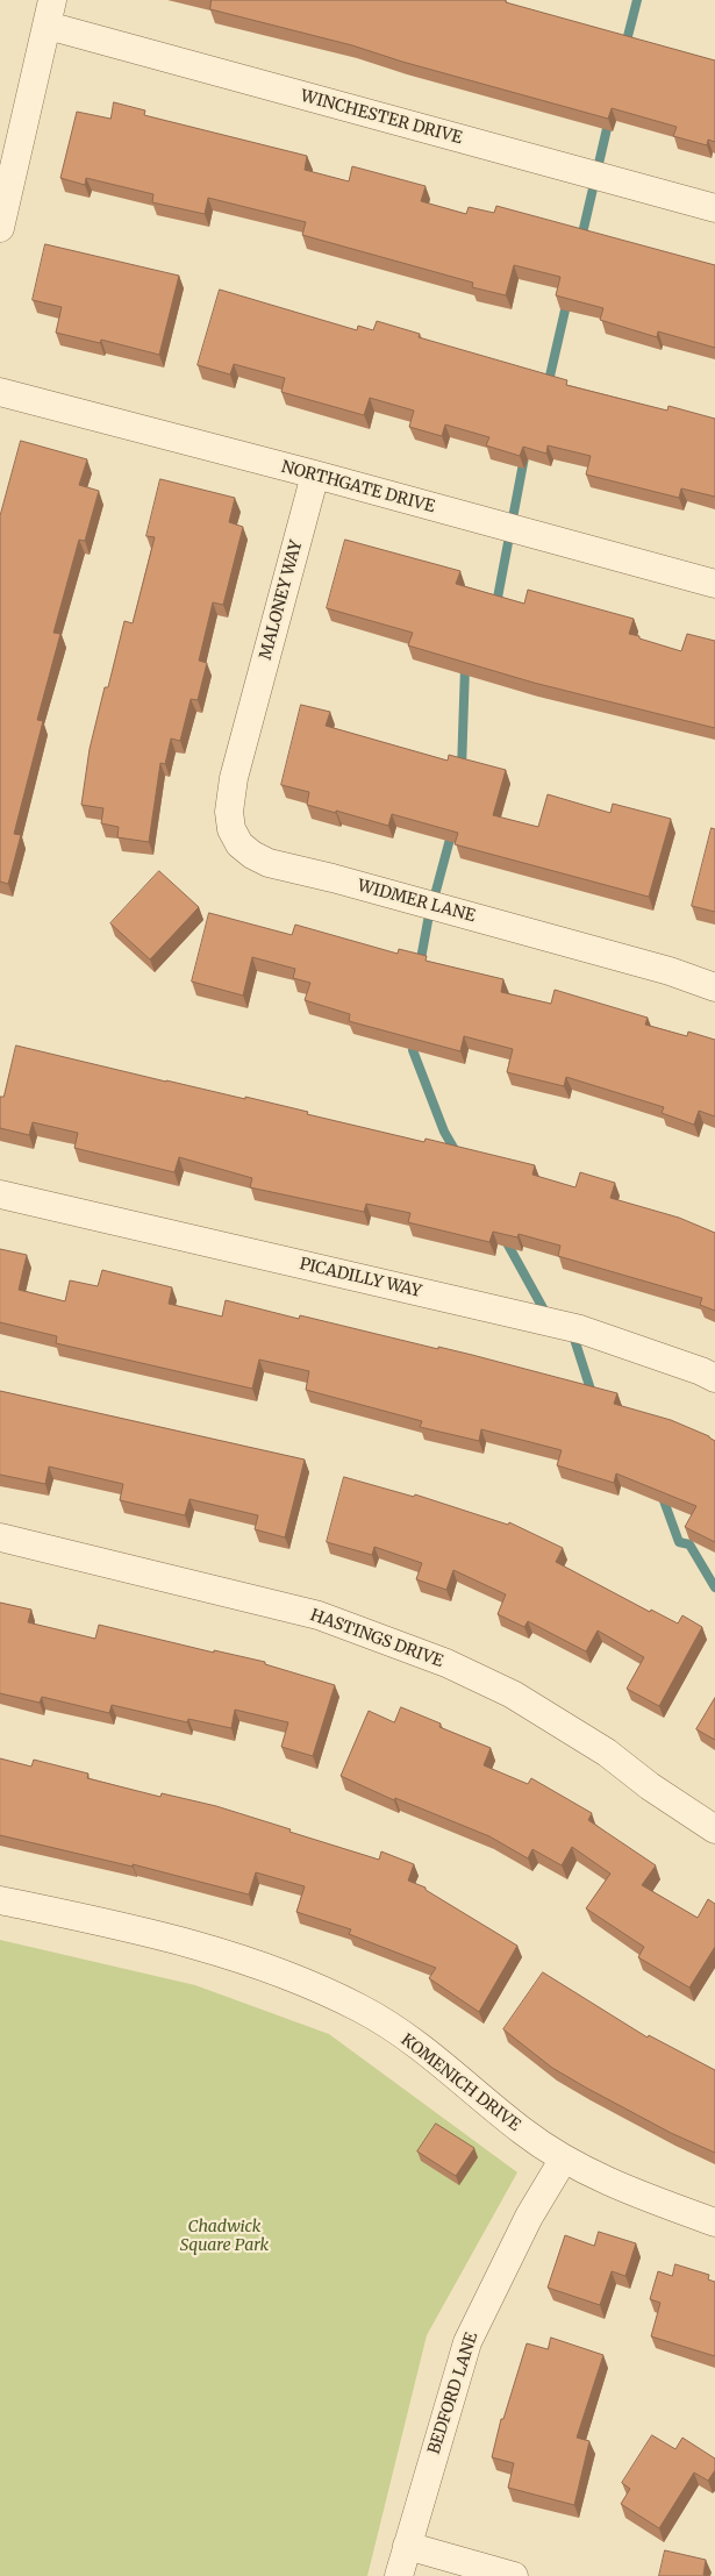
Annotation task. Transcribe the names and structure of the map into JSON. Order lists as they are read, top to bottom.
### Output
{
  "streets": {
    "street": [
      "WINCHESTER DRIVE",
      "NORTHGATE DRIVE",
      "MALONEY WAY",
      "WIDMER LANE",
      "PICADILLY WAY",
      "HASTINGS DRIVE",
      "KOMENICH DRIVE",
      "BEDFORD LANE"
    ]
  },
  "crossings": [
    ["NORTHGATE DRIVE", "MALONEY WAY"],
    ["MALONEY WAY", "WIDMER LANE"],
    ["KOMENICH DRIVE", "BEDFORD LANE"]
  ],
  "parks": ["Chadwick Square Park"]
}
